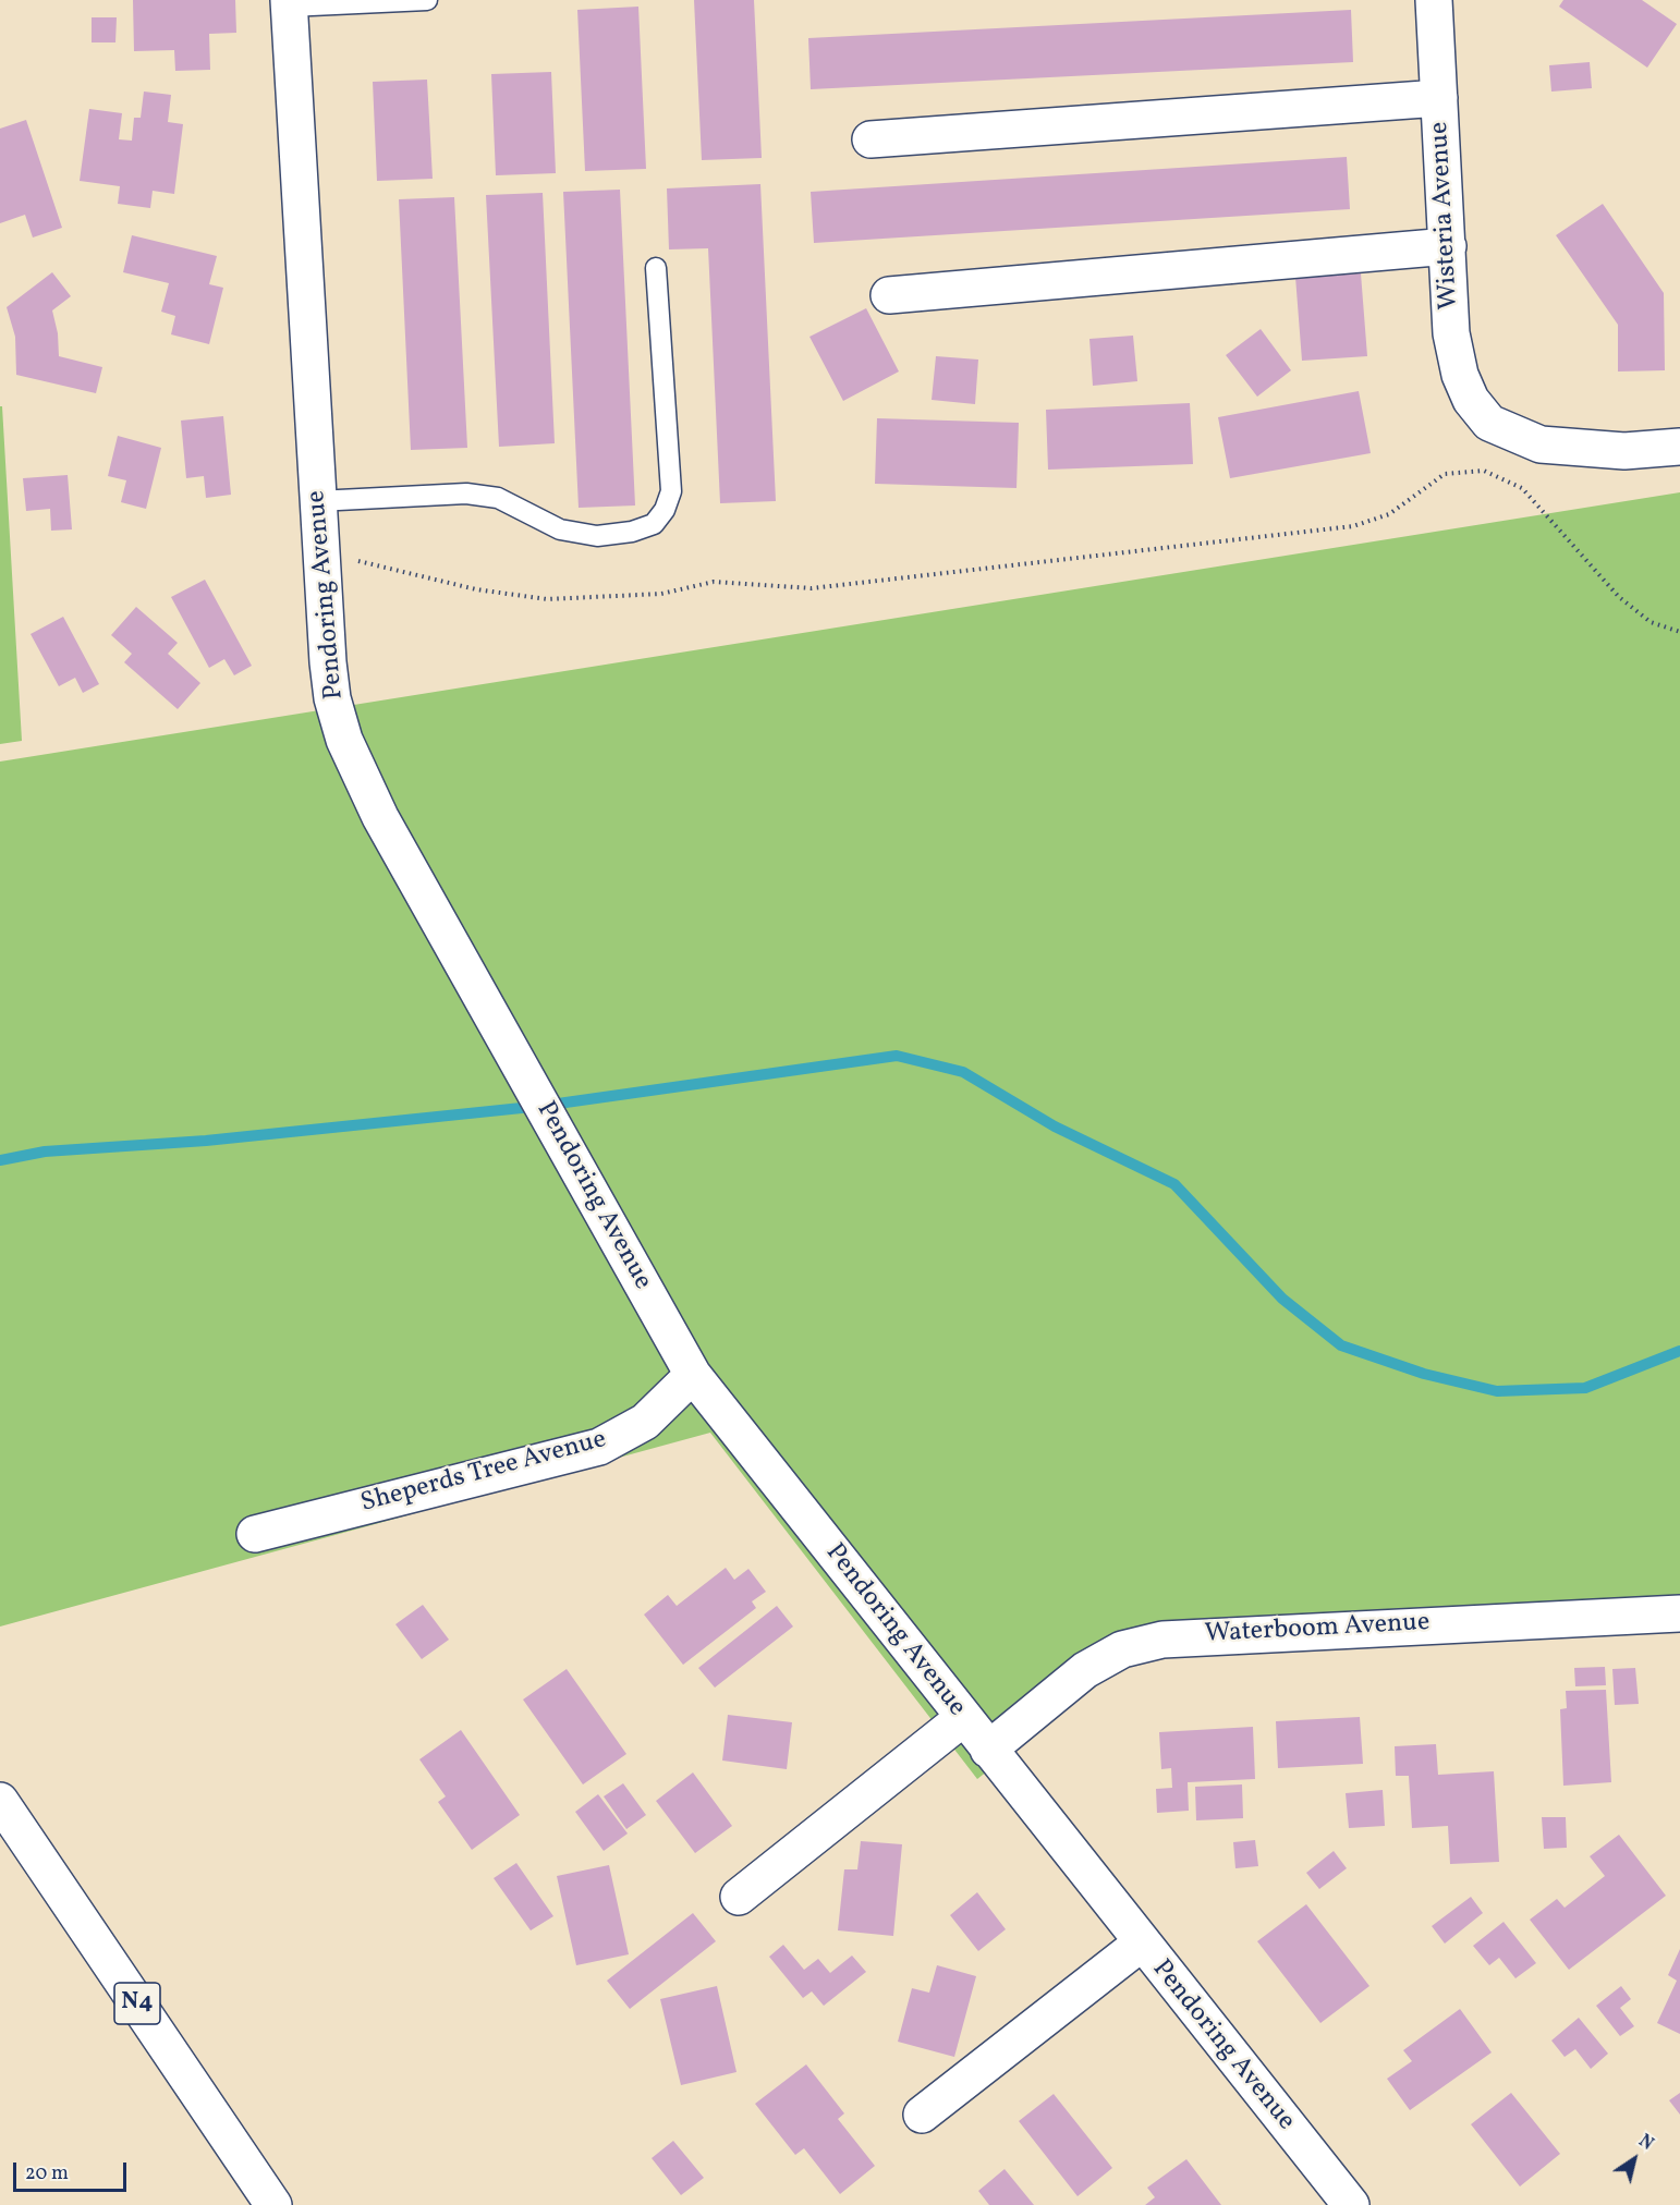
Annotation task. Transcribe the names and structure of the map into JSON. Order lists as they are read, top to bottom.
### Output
{
  "streets": {
    "main road": [
      "Wisteria Avenue",
      "Pendoring Avenue",
      "Sheperds Tree Avenue",
      "Waterboom Avenue",
      "N4"
    ]
  },
  "crossings": [
    ["Pendoring Avenue", "Sheperds Tree Avenue"],
    ["Pendoring Avenue", "Waterboom Avenue"]
  ],
  "scale_bar": "20 m",
  "north": "top right"
}
